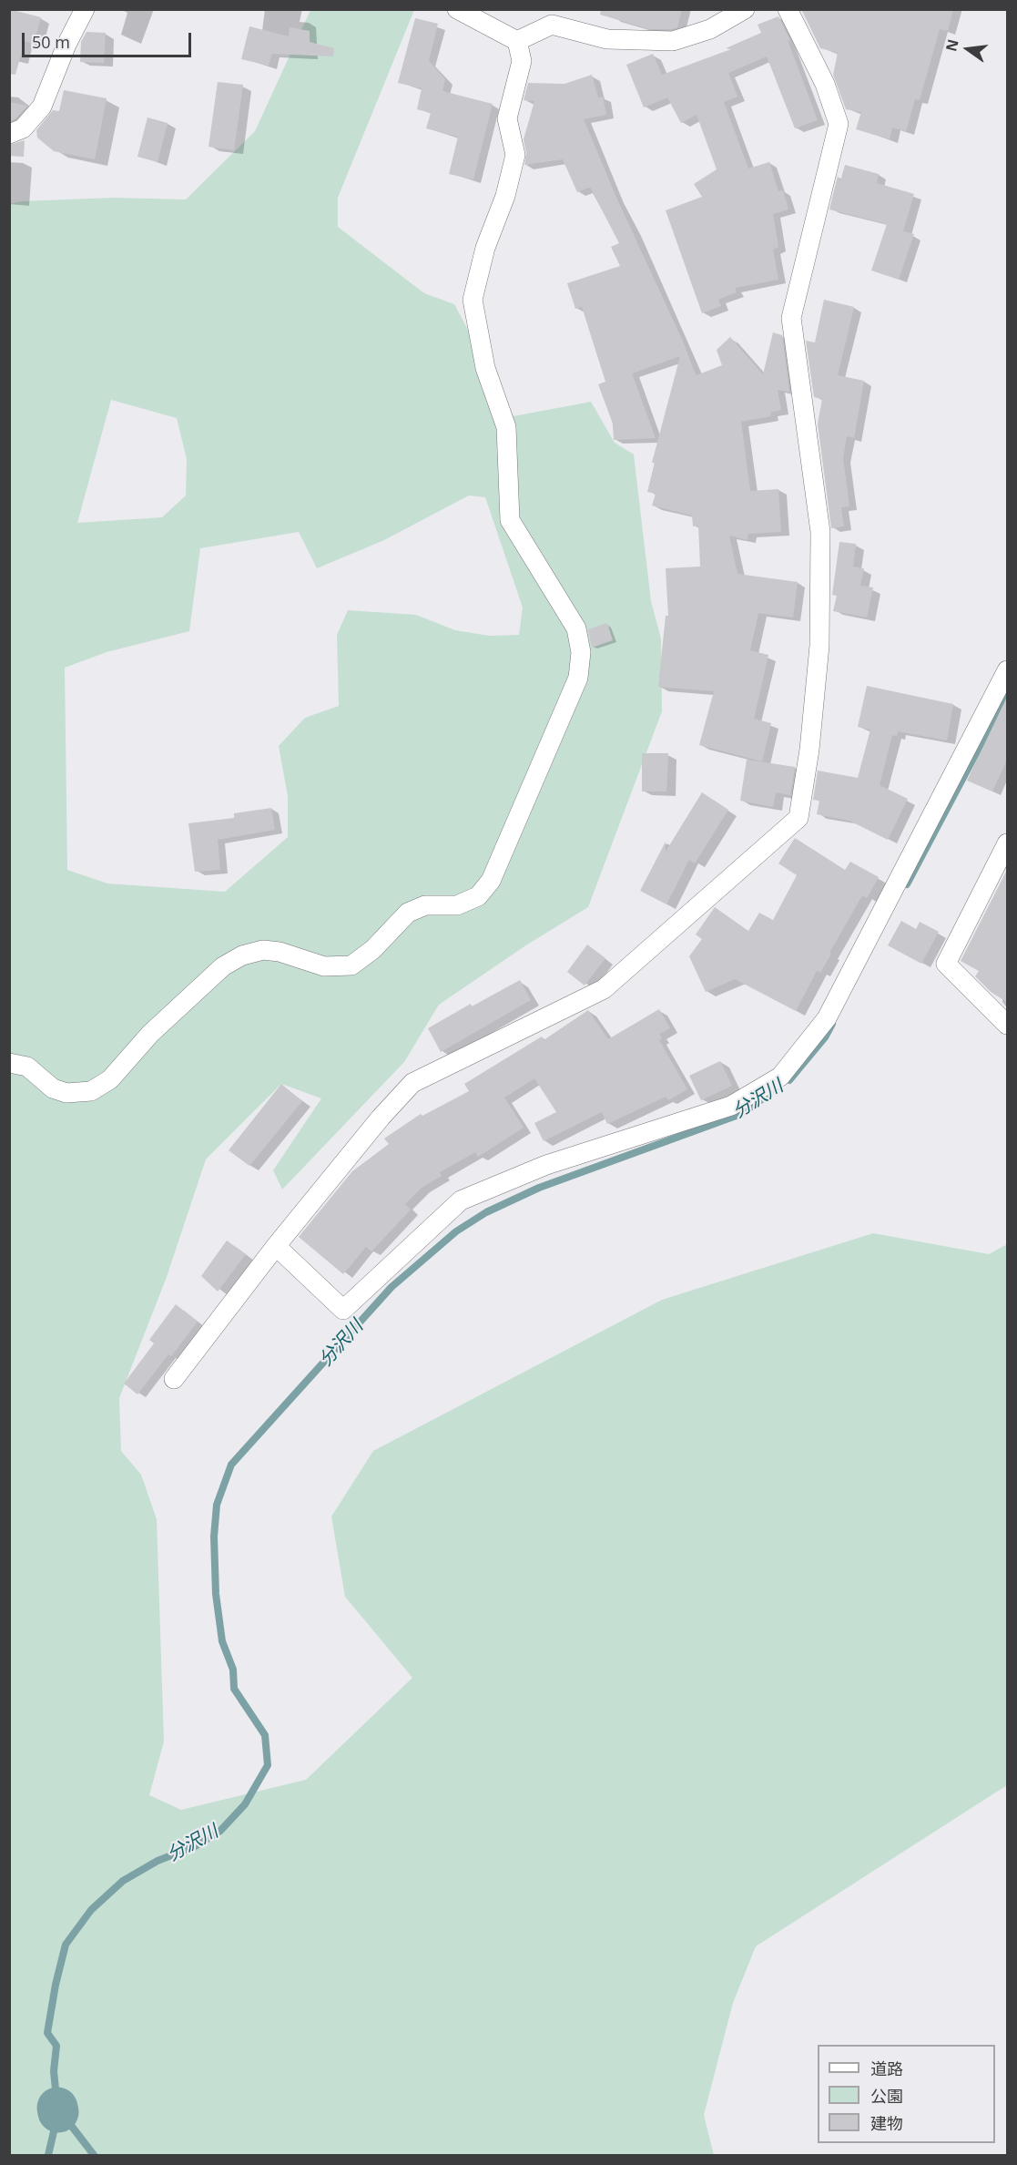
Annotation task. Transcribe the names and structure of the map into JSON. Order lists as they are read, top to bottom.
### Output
{
  "water": ["分沢川"],
  "legend": ["道路", "公園", "建物"],
  "scale_bar": "50 m",
  "north": "left"
}
